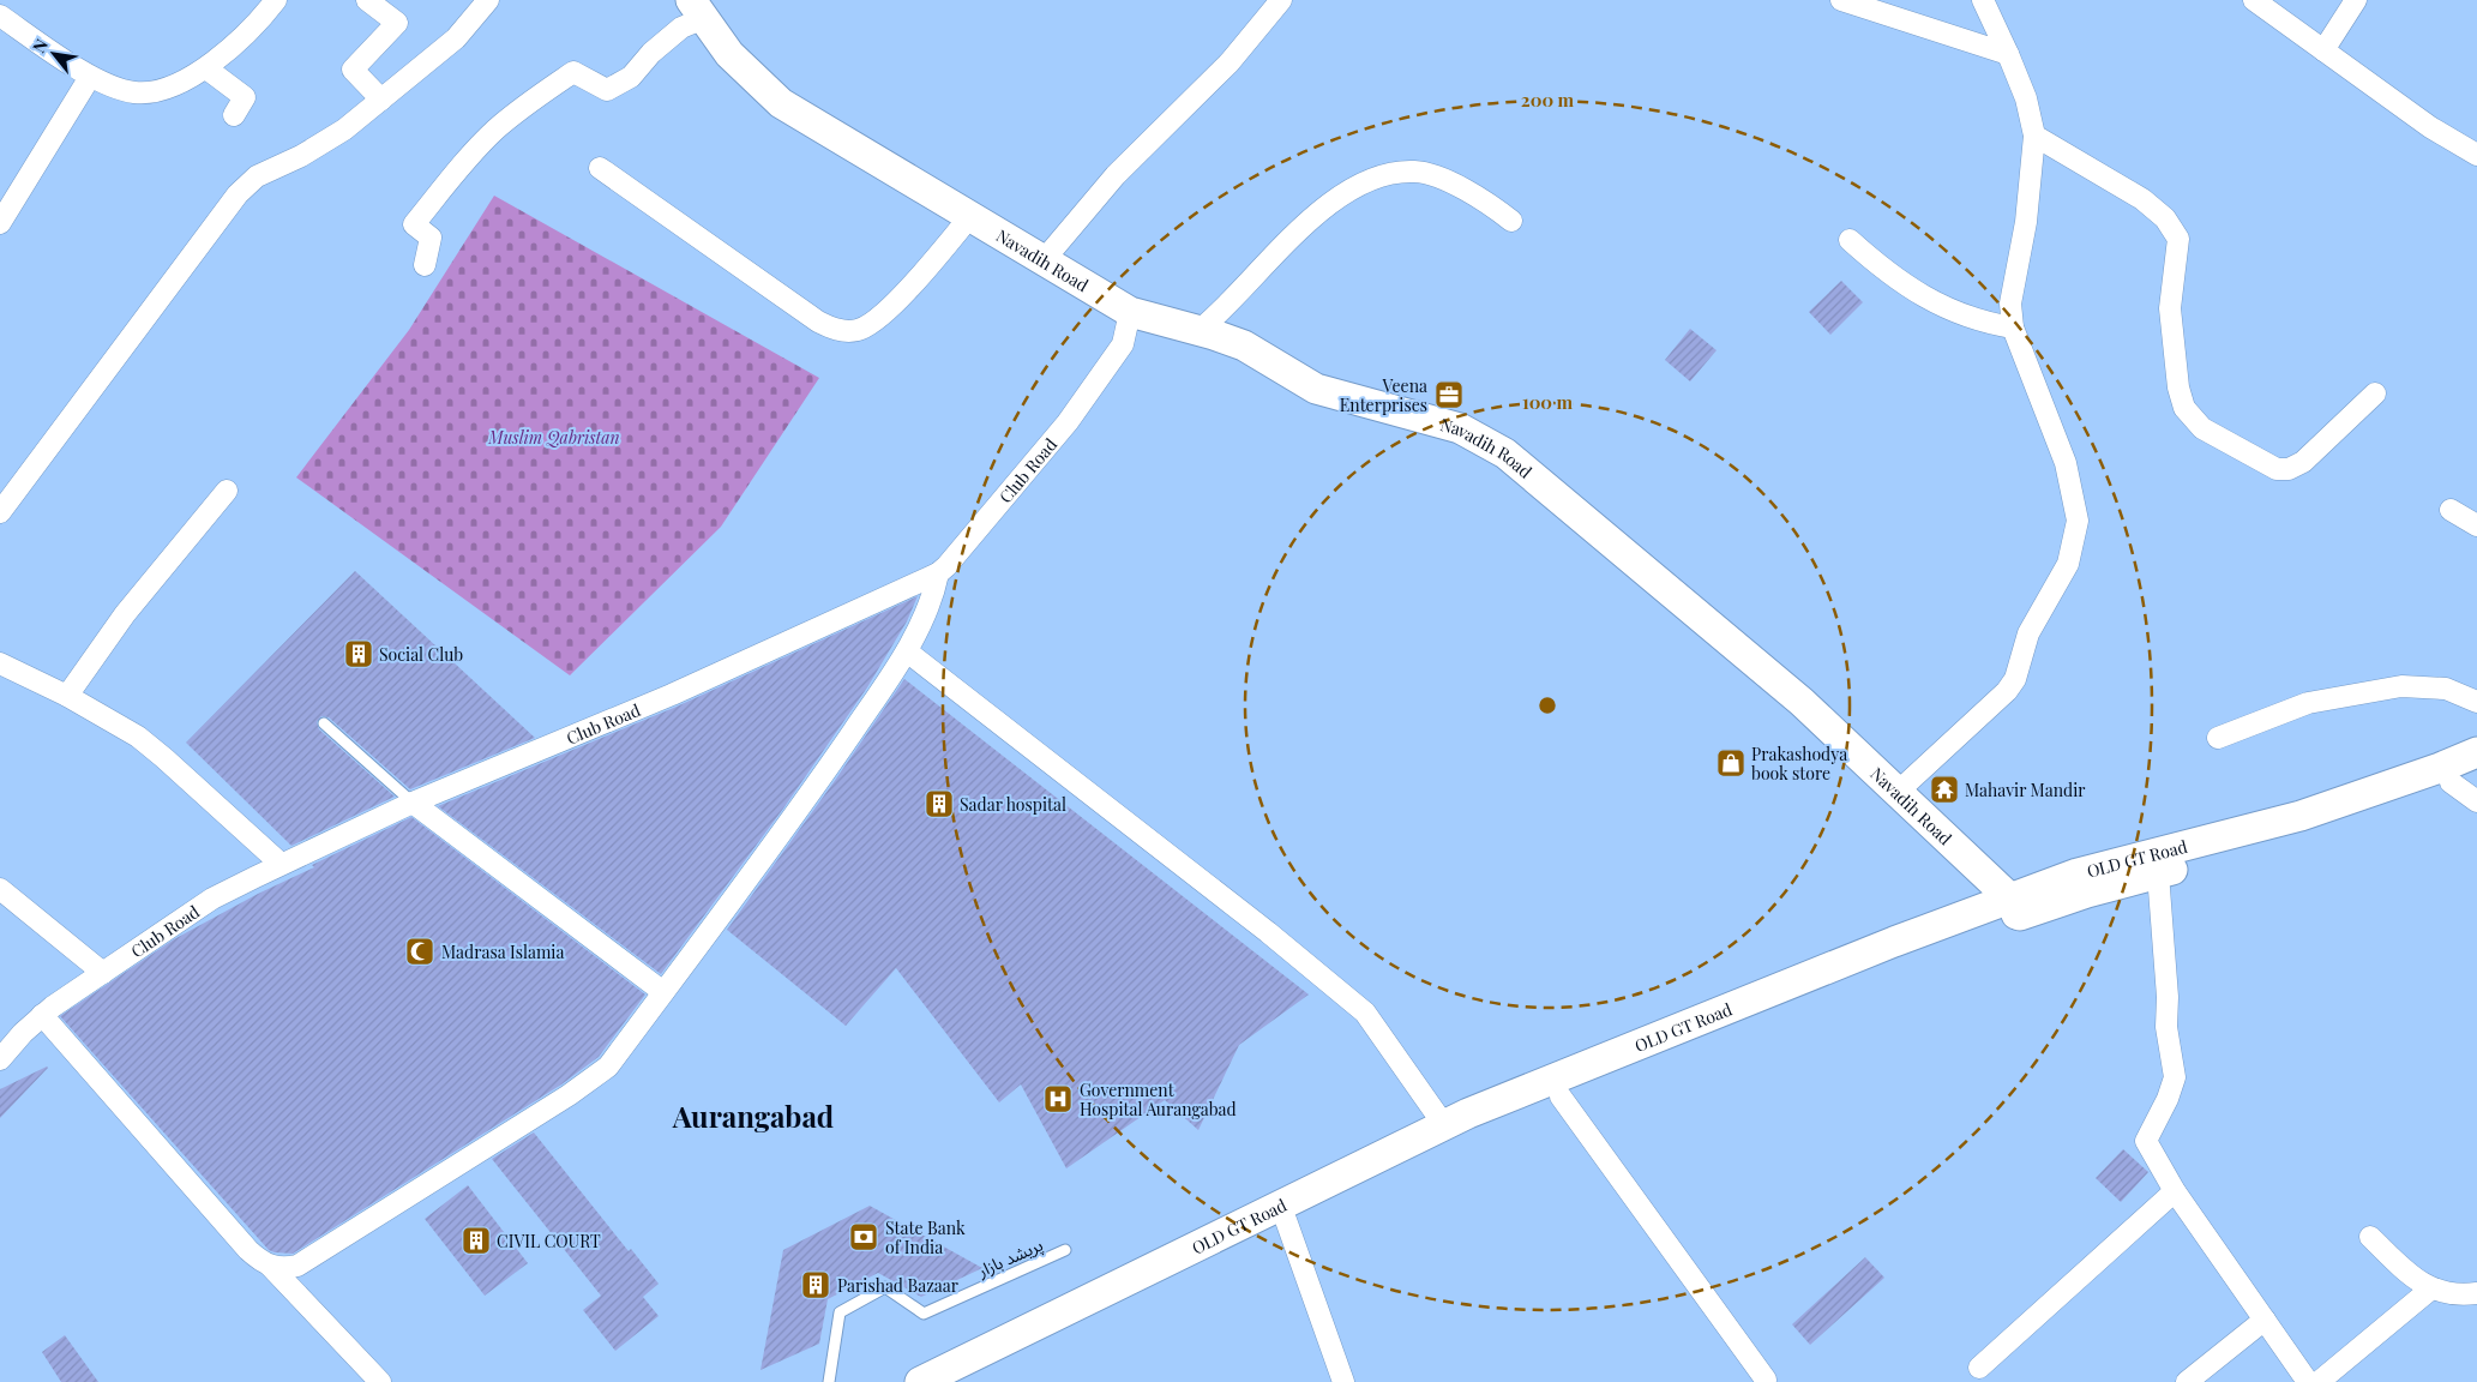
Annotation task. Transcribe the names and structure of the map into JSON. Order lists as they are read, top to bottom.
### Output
{
  "streets": {
    "main road": ["Navadih Road", "OLD GT Road"],
    "street": ["Club Road"],
    "lane": ["پریشد بازار"]
  },
  "crossings": [
    ["Navadih Road", "Club Road"],
    ["Navadih Road", "OLD GT Road"]
  ],
  "districts": ["Aurangabad"],
  "parks": ["Muslim Qabristan"],
  "places": {
    "office": ["Veena Enterprises"],
    "building": [
      "Social Club",
      "Sadar hospital",
      "CIVIL COURT",
      "Parishad Bazaar"
    ],
    "shop": ["Prakashodya book store"],
    "temple": ["Mahavir Mandir"],
    "mosque": ["Madrasa Islamia"],
    "hospital": ["Government Hospital Aurangabad"],
    "bank": ["State Bank of India"]
  },
  "north": "top left",
  "rings": ["200 m", "100 m"]
}
